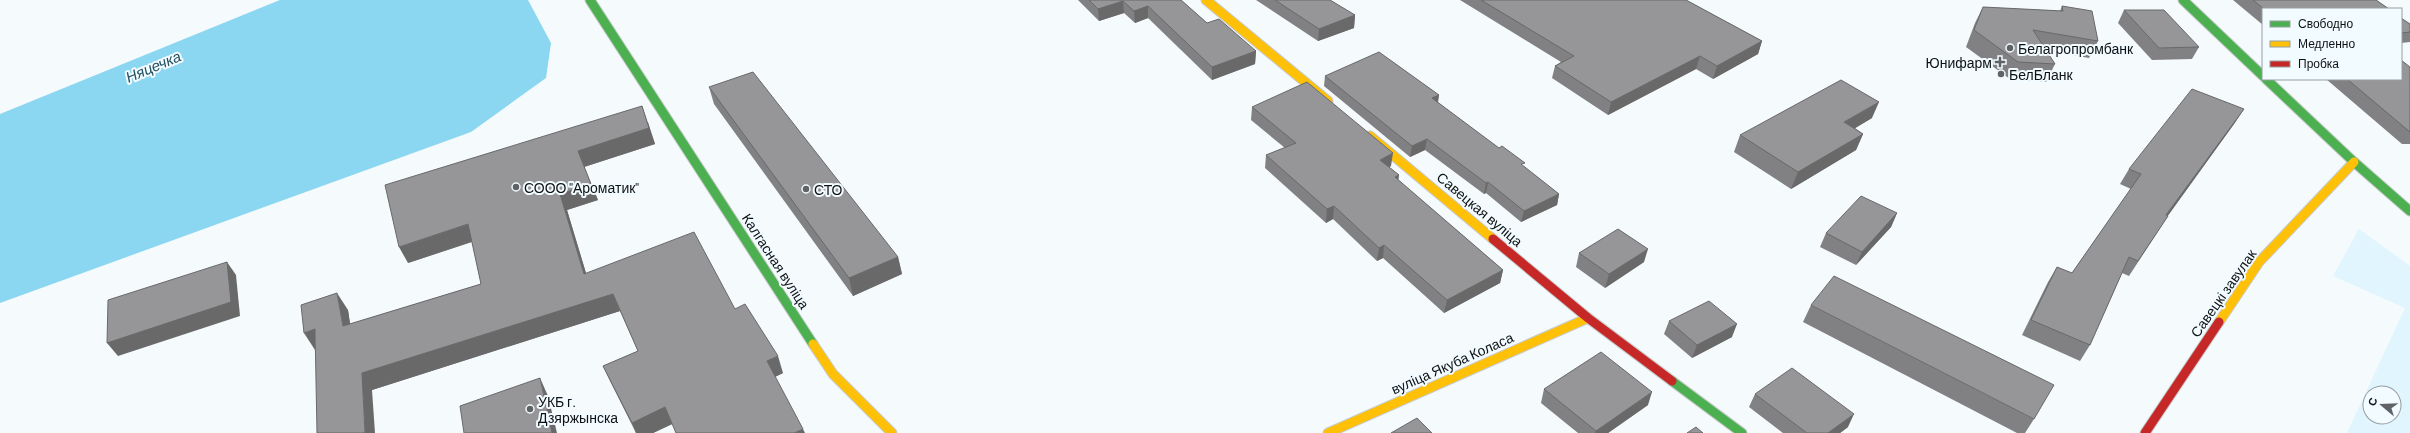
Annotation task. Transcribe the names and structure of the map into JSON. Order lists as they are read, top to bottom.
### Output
{
  "streets": {
    "street": [
      "Савецкая вуліца",
      "Калгасная вуліца",
      "Савецкі завулак",
      "вуліца Якуба Коласа"
    ]
  },
  "crossings": [
    ["Савецкая вуліца", "вуліца Якуба Коласа"]
  ],
  "water": ["Няцечка"],
  "places": {
    "other": [
      "Белагропромбанк",
      "БелБланк",
      "СООО \"Ароматик\"",
      "СТО",
      "УКБ г. Дзяржынска"
    ],
    "health": ["Юнифарм"]
  },
  "legend": ["Свободно", "Медленно", "Пробка"],
  "north": "left"
}
